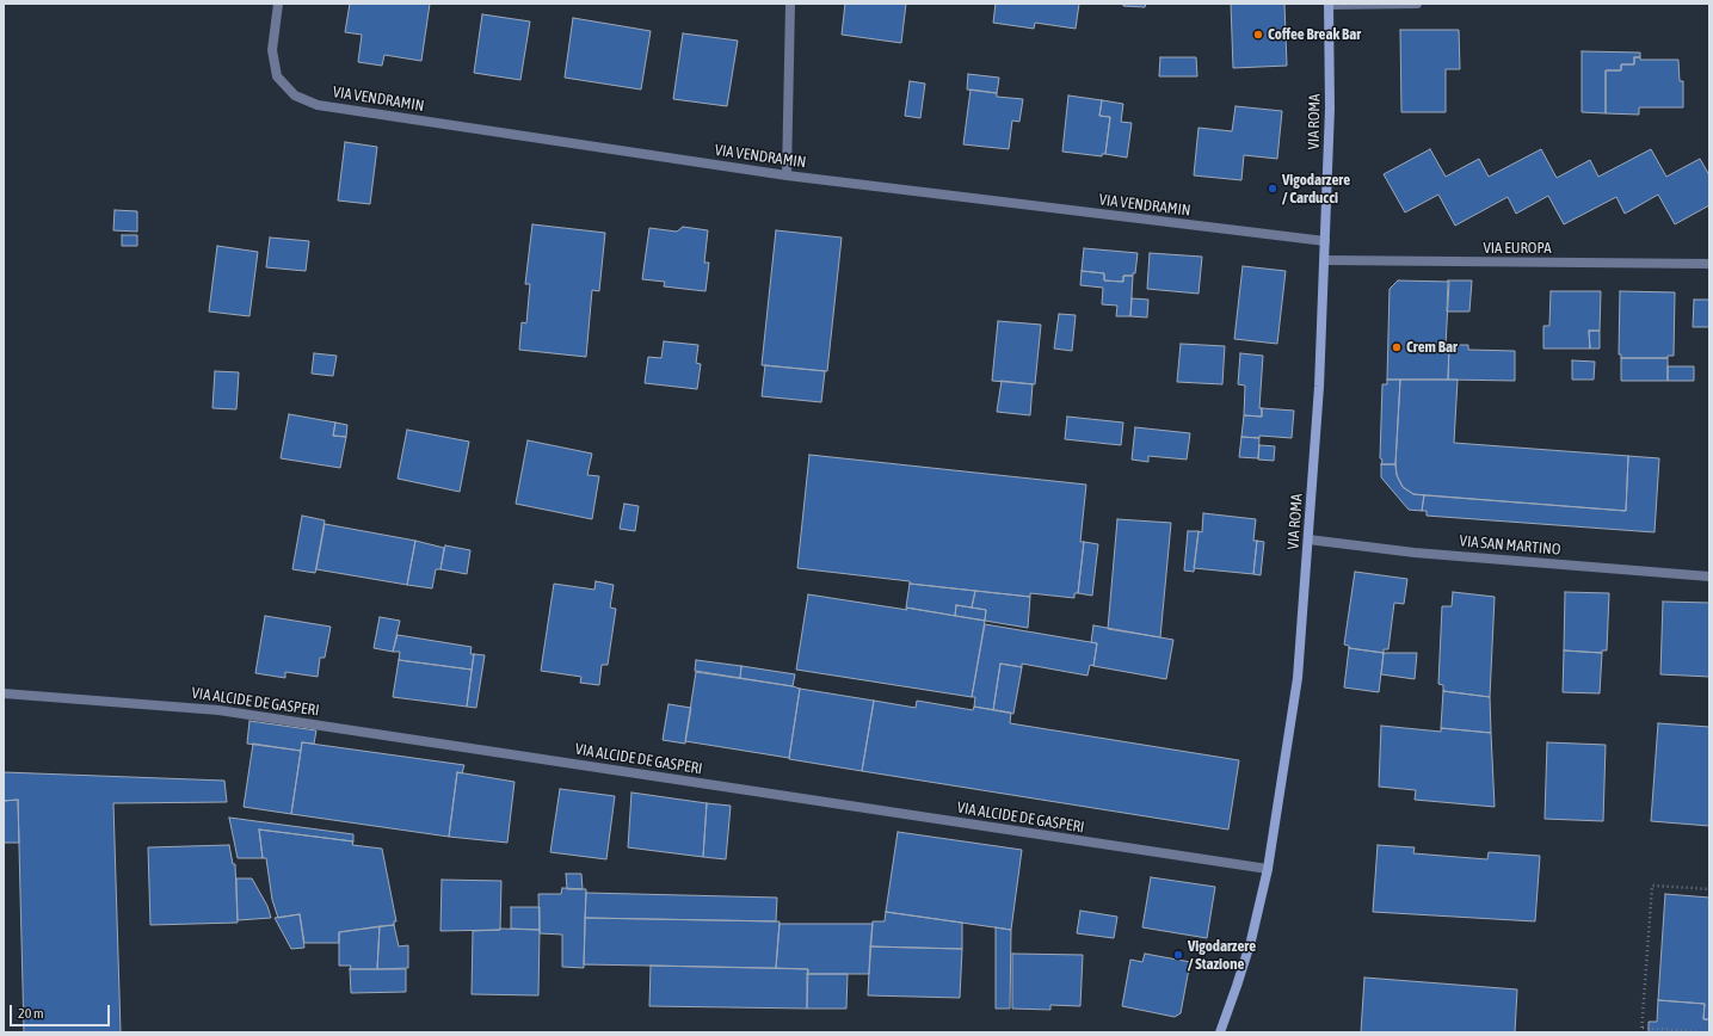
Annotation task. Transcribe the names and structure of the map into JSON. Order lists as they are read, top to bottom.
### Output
{
  "streets": {
    "main road": ["VIA ROMA"],
    "street": [
      "VIA VENDRAMIN",
      "VIA EUROPA",
      "VIA SAN MARTINO",
      "VIA ALCIDE DE GASPERI"
    ]
  },
  "crossings": [
    ["VIA VENDRAMIN", "VIA ROMA"],
    ["VIA ROMA", "VIA EUROPA"],
    ["VIA ROMA", "VIA SAN MARTINO"],
    ["VIA ROMA", "VIA ALCIDE DE GASPERI"]
  ],
  "places": [
    "Coffee Break Bar",
    "Vigodarzere / Carducci",
    "Crem Bar",
    "Vigodarzere / Stazione"
  ],
  "scale_bar": "20 m"
}
